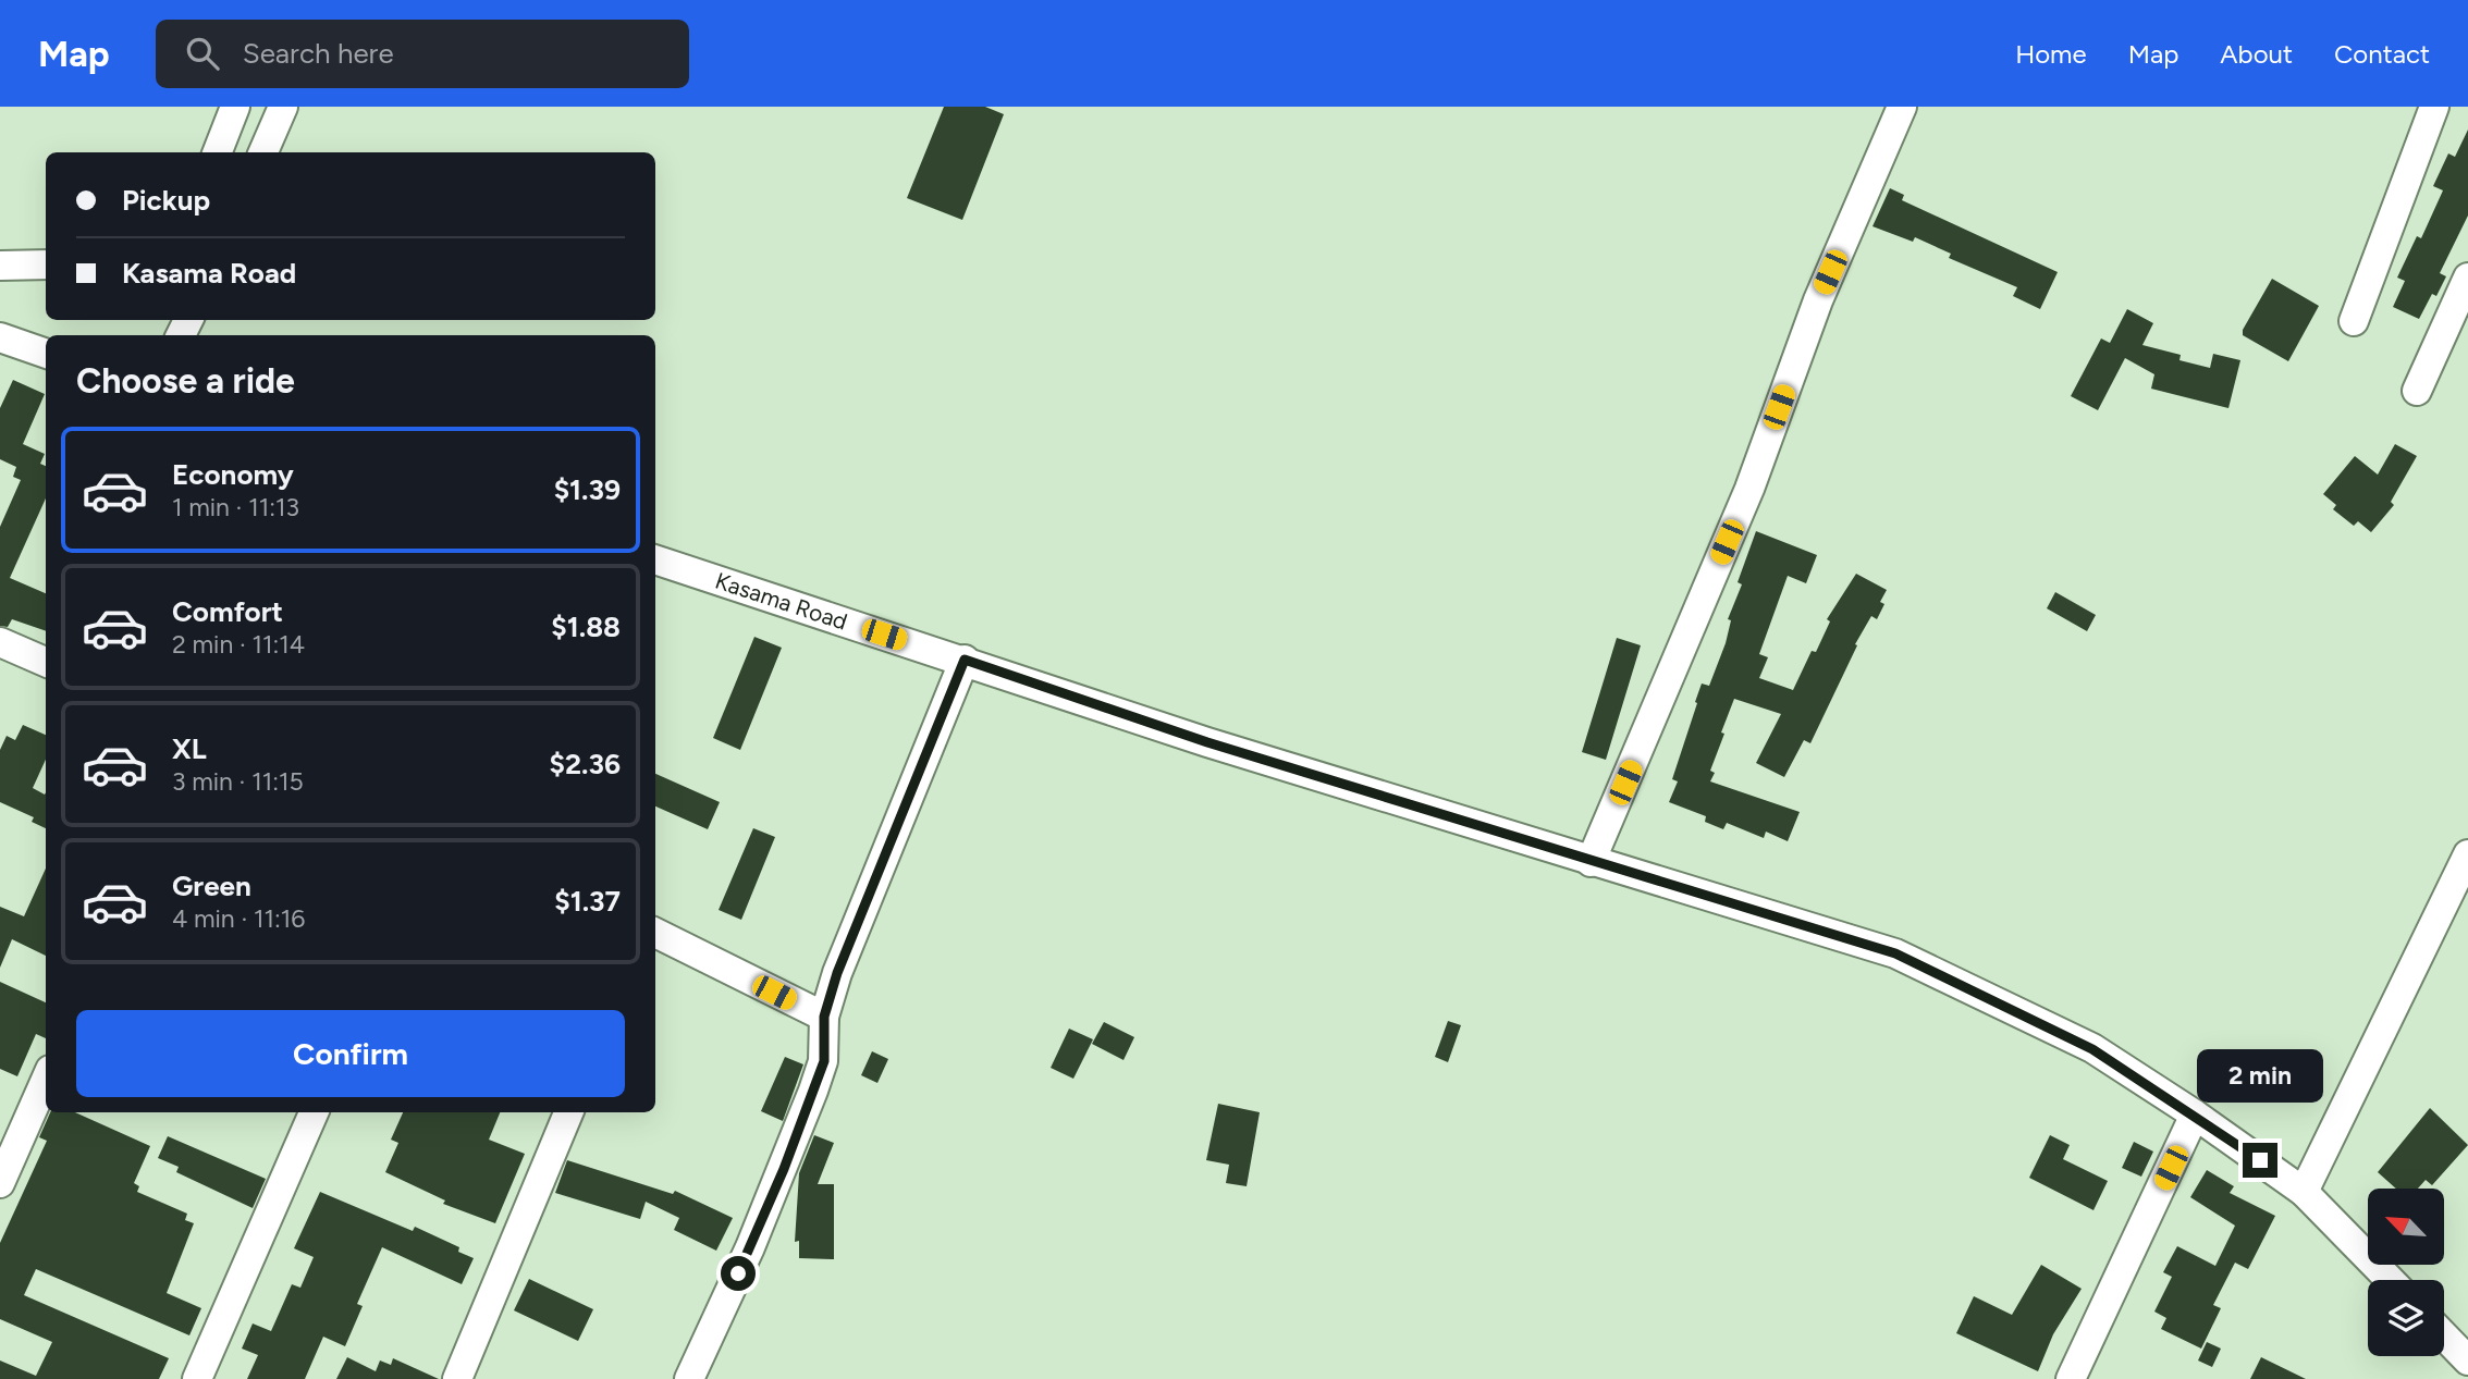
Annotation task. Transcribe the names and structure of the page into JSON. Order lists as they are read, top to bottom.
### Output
{
  "streets": {
    "street": ["Kasama Road"]
  },
  "north": "top left",
  "page": {
    "header": "Map",
    "search": "Search here",
    "nav": [
      "Home",
      "Map",
      "About",
      "Contact"
    ],
    "banner": ["Pickup", "Kasama Road"],
    "heading": "Choose a ride",
    "list": [
      {
        "name": "Economy",
        "note": "1 min · 11:13",
        "value": "$1.39"
      },
      {
        "name": "Comfort",
        "note": "2 min · 11:14",
        "value": "$1.88"
      },
      {
        "name": "XL",
        "note": "3 min · 11:15",
        "value": "$2.36"
      },
      {
        "name": "Green",
        "note": "4 min · 11:16",
        "value": "$1.37"
      }
    ],
    "buttons": "Confirm",
    "bubble": "2 min"
  }
}
